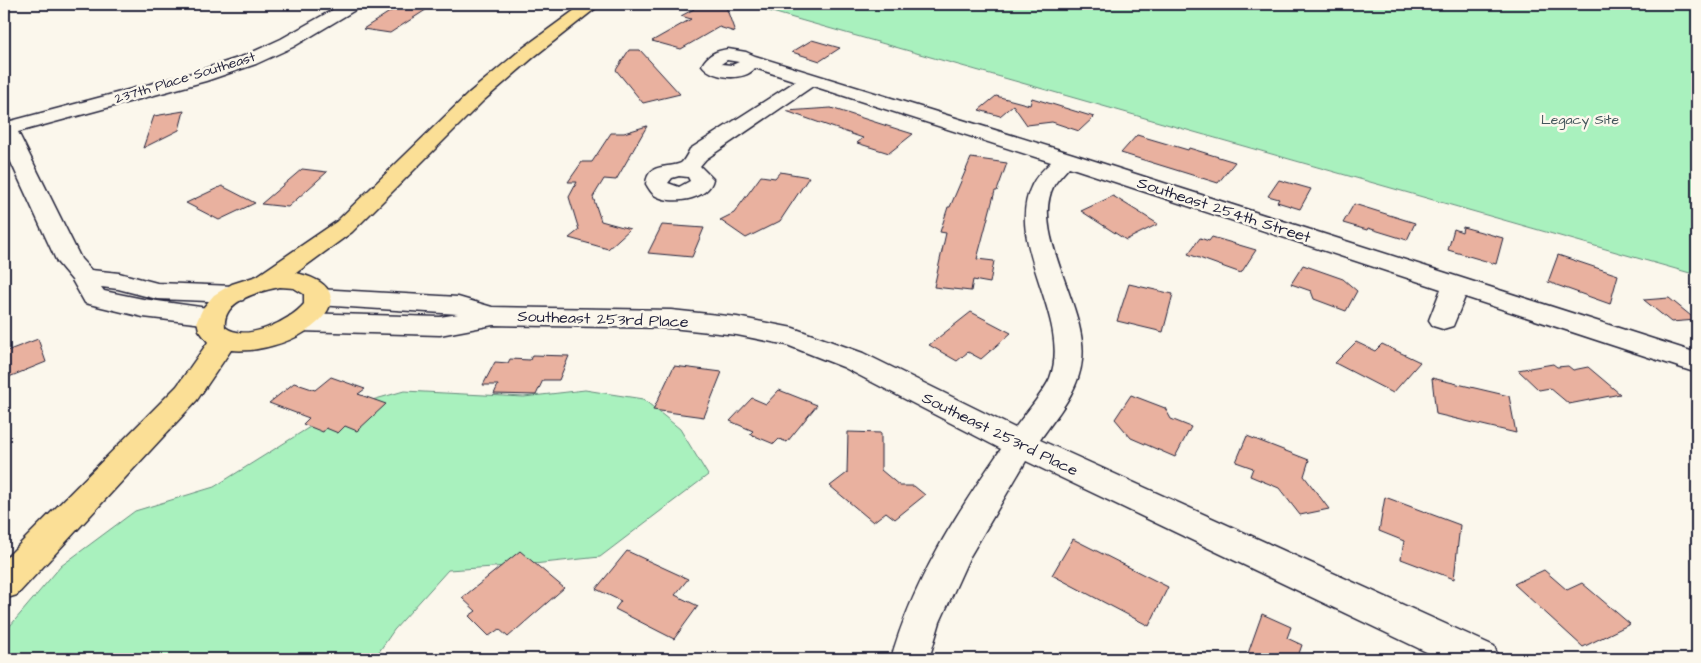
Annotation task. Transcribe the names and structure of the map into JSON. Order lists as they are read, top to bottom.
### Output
{
  "streets": {
    "street": ["237th Place Southeast", "Southeast 254th Street", "Southeast 253rd Place"]
  },
  "parks": ["Legacy Site"]
}
